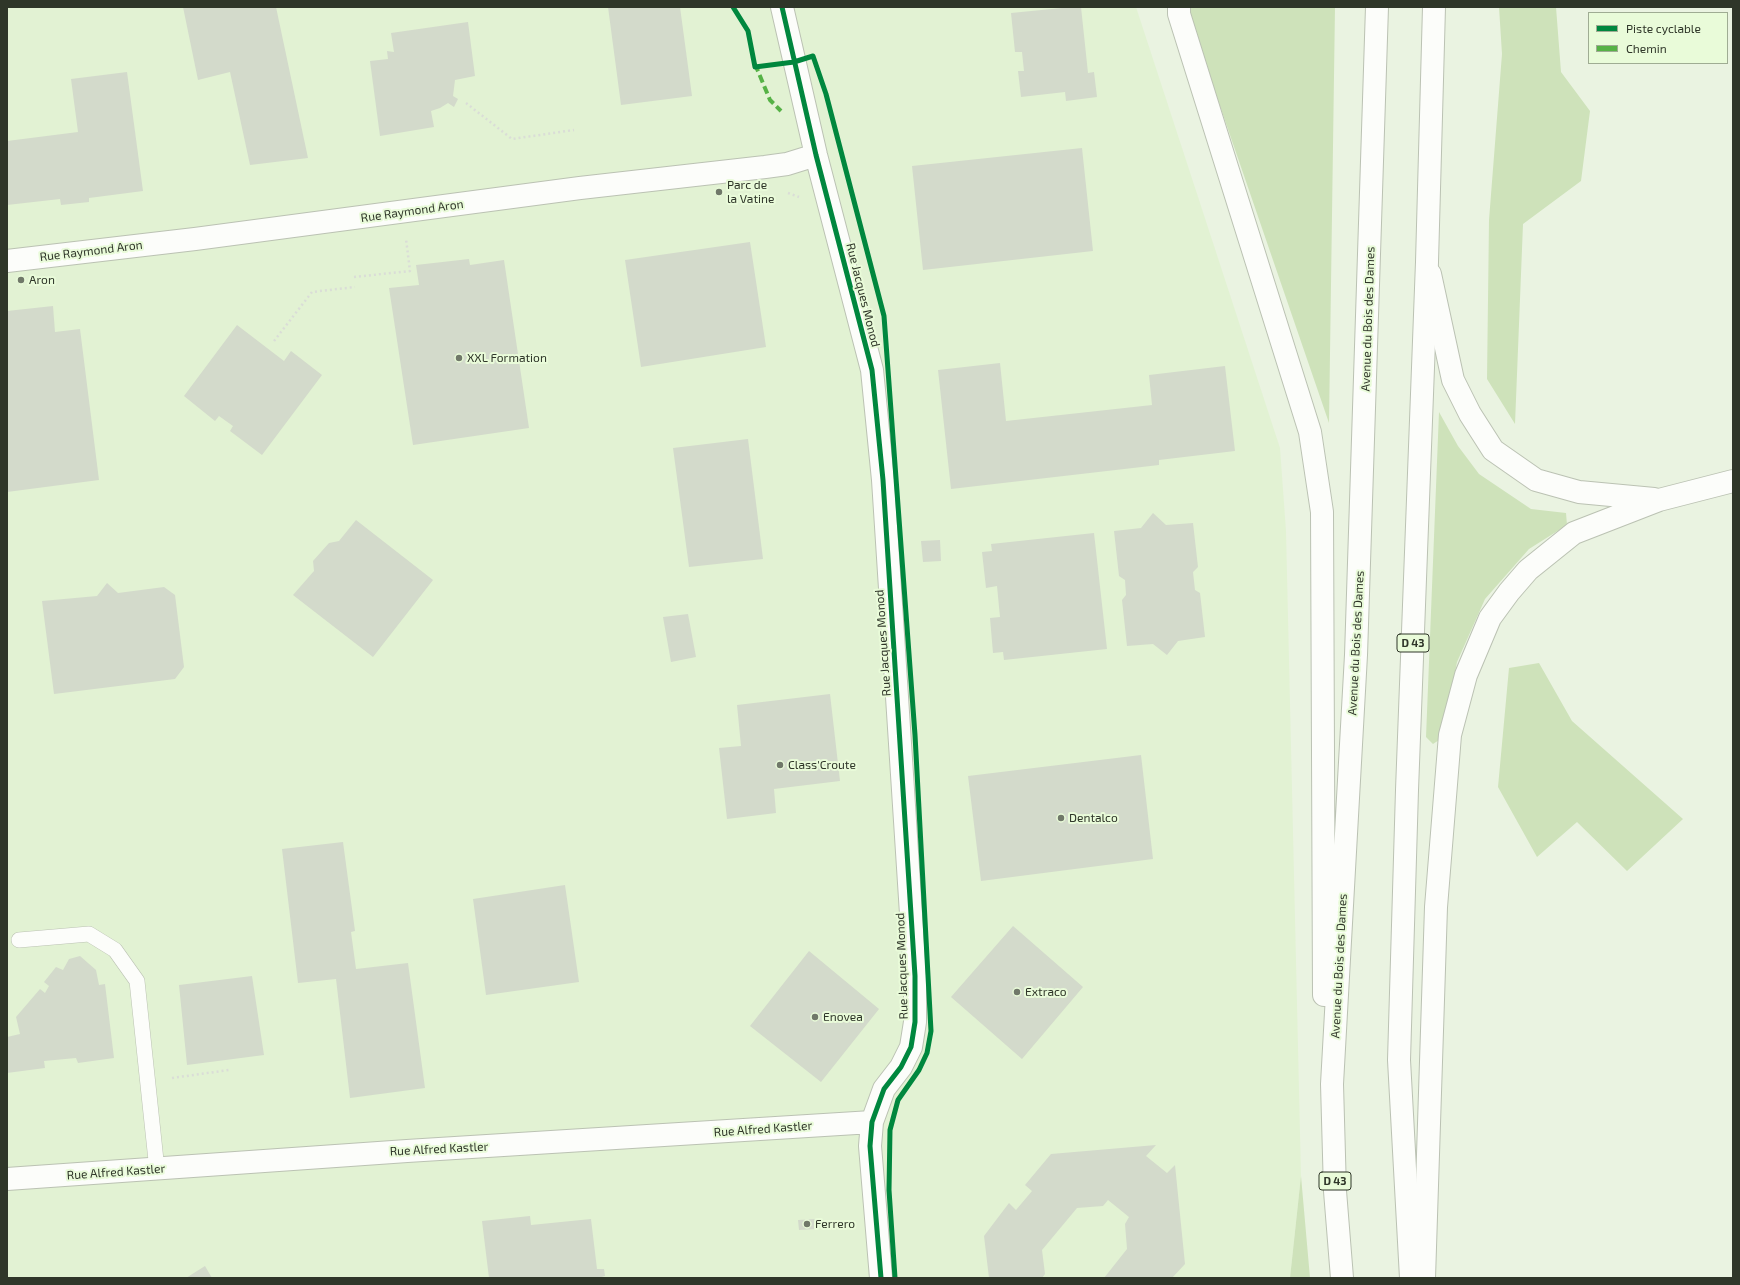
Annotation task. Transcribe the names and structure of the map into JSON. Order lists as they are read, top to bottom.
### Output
{
  "streets": {
    "main road": [
      "Rue Raymond Aron",
      "Rue Jacques Monod",
      "Avenue du Bois des Dames",
      "D 43",
      "Rue Alfred Kastler"
    ]
  },
  "crossings": [
    ["Rue Raymond Aron", "Rue Jacques Monod"],
    ["Rue Jacques Monod", "Rue Alfred Kastler"]
  ],
  "places": [
    "Parc de la Vatine",
    "Aron",
    "XXL Formation",
    "Class'Croute",
    "Dentalco",
    "Extraco",
    "Enovea",
    "Ferrero"
  ],
  "legend": ["Piste cyclable", "Chemin"]
}
